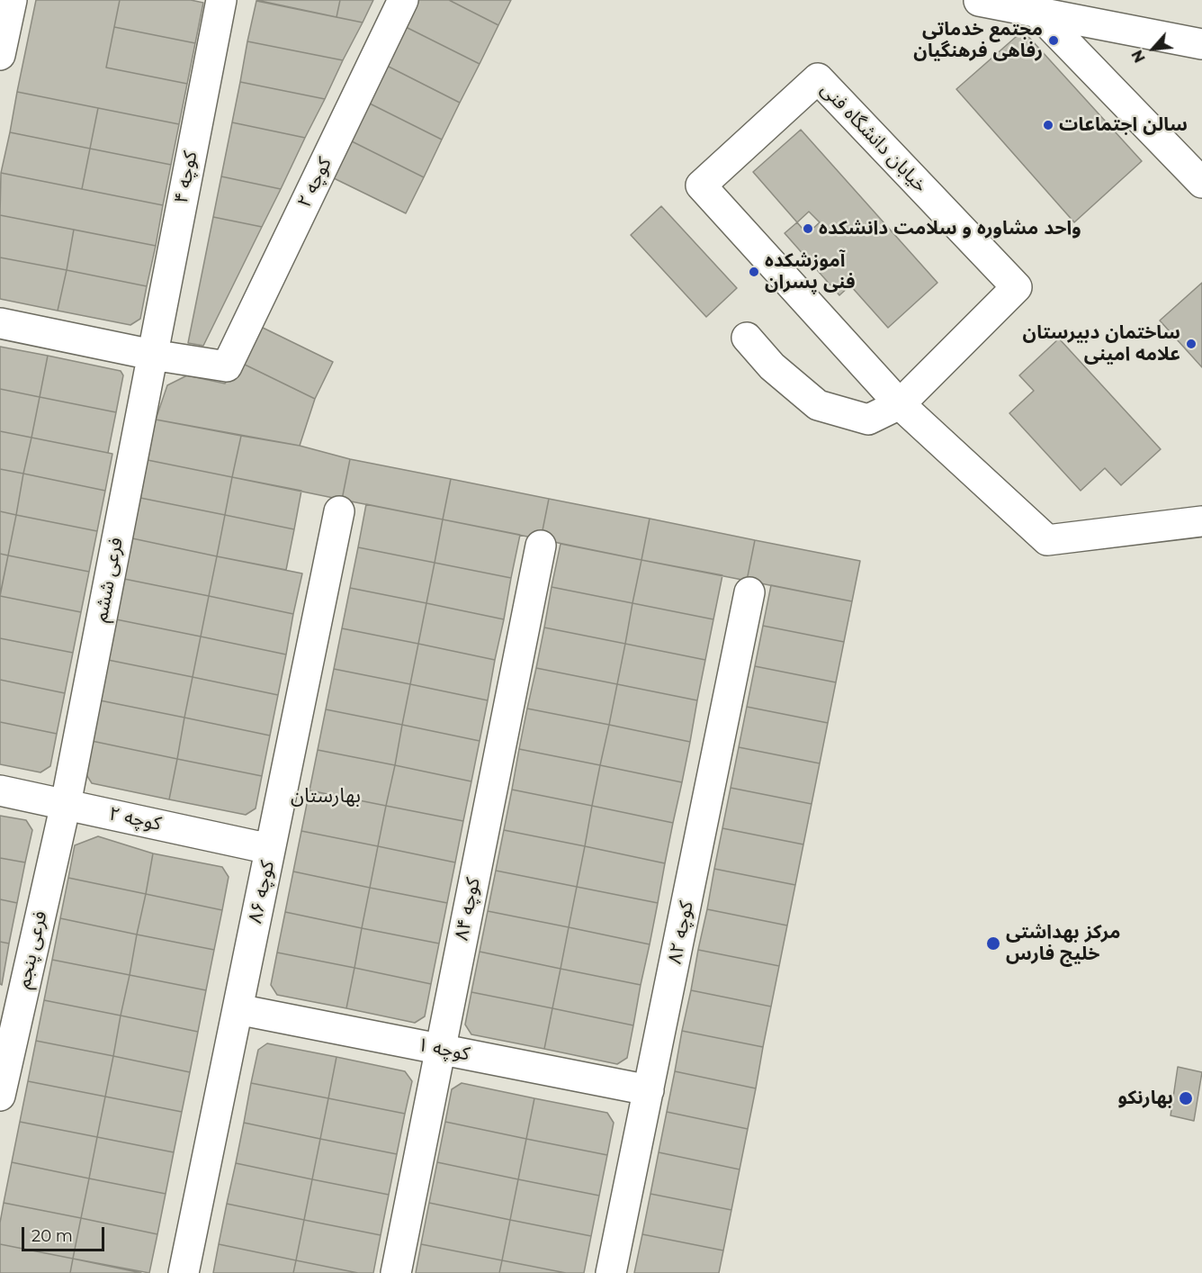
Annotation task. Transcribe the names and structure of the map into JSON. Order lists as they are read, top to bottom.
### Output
{
  "streets": {
    "street": [
      "خیابان دانشگاه فنی",
      "کوچه ۴",
      "کوچه ۲",
      "فرعی ششم",
      "کوچه ۸۶",
      "کوچه ۸۴",
      "کوچه ۸۲",
      "فرعی پنجم",
      "کوچه ۱"
    ]
  },
  "crossings": [
    ["کوچه ۴", "کوچه ۲"],
    ["کوچه ۴", "فرعی ششم"],
    ["کوچه ۲", "فرعی ششم"],
    ["کوچه ۲", "کوچه ۸۶"],
    ["کوچه ۲", "فرعی پنجم"],
    ["فرعی ششم", "فرعی پنجم"],
    ["کوچه ۸۶", "کوچه ۱"],
    ["کوچه ۸۴", "کوچه ۱"],
    ["کوچه ۸۲", "کوچه ۱"]
  ],
  "districts": ["بهارستان"],
  "places": [
    "مجتمع خدماتی رفاهی فرهنگیان",
    "سالن اجتماعات",
    "واحد مشاوره و سلامت دانشکده",
    "آموزشکده فنی پسران",
    "ساختمان دبیرستان علامه امینی",
    "مرکز بهداشتی خلیج فارس",
    "بهارنکو"
  ],
  "scale_bar": "20 m",
  "north": "bottom left"
}
